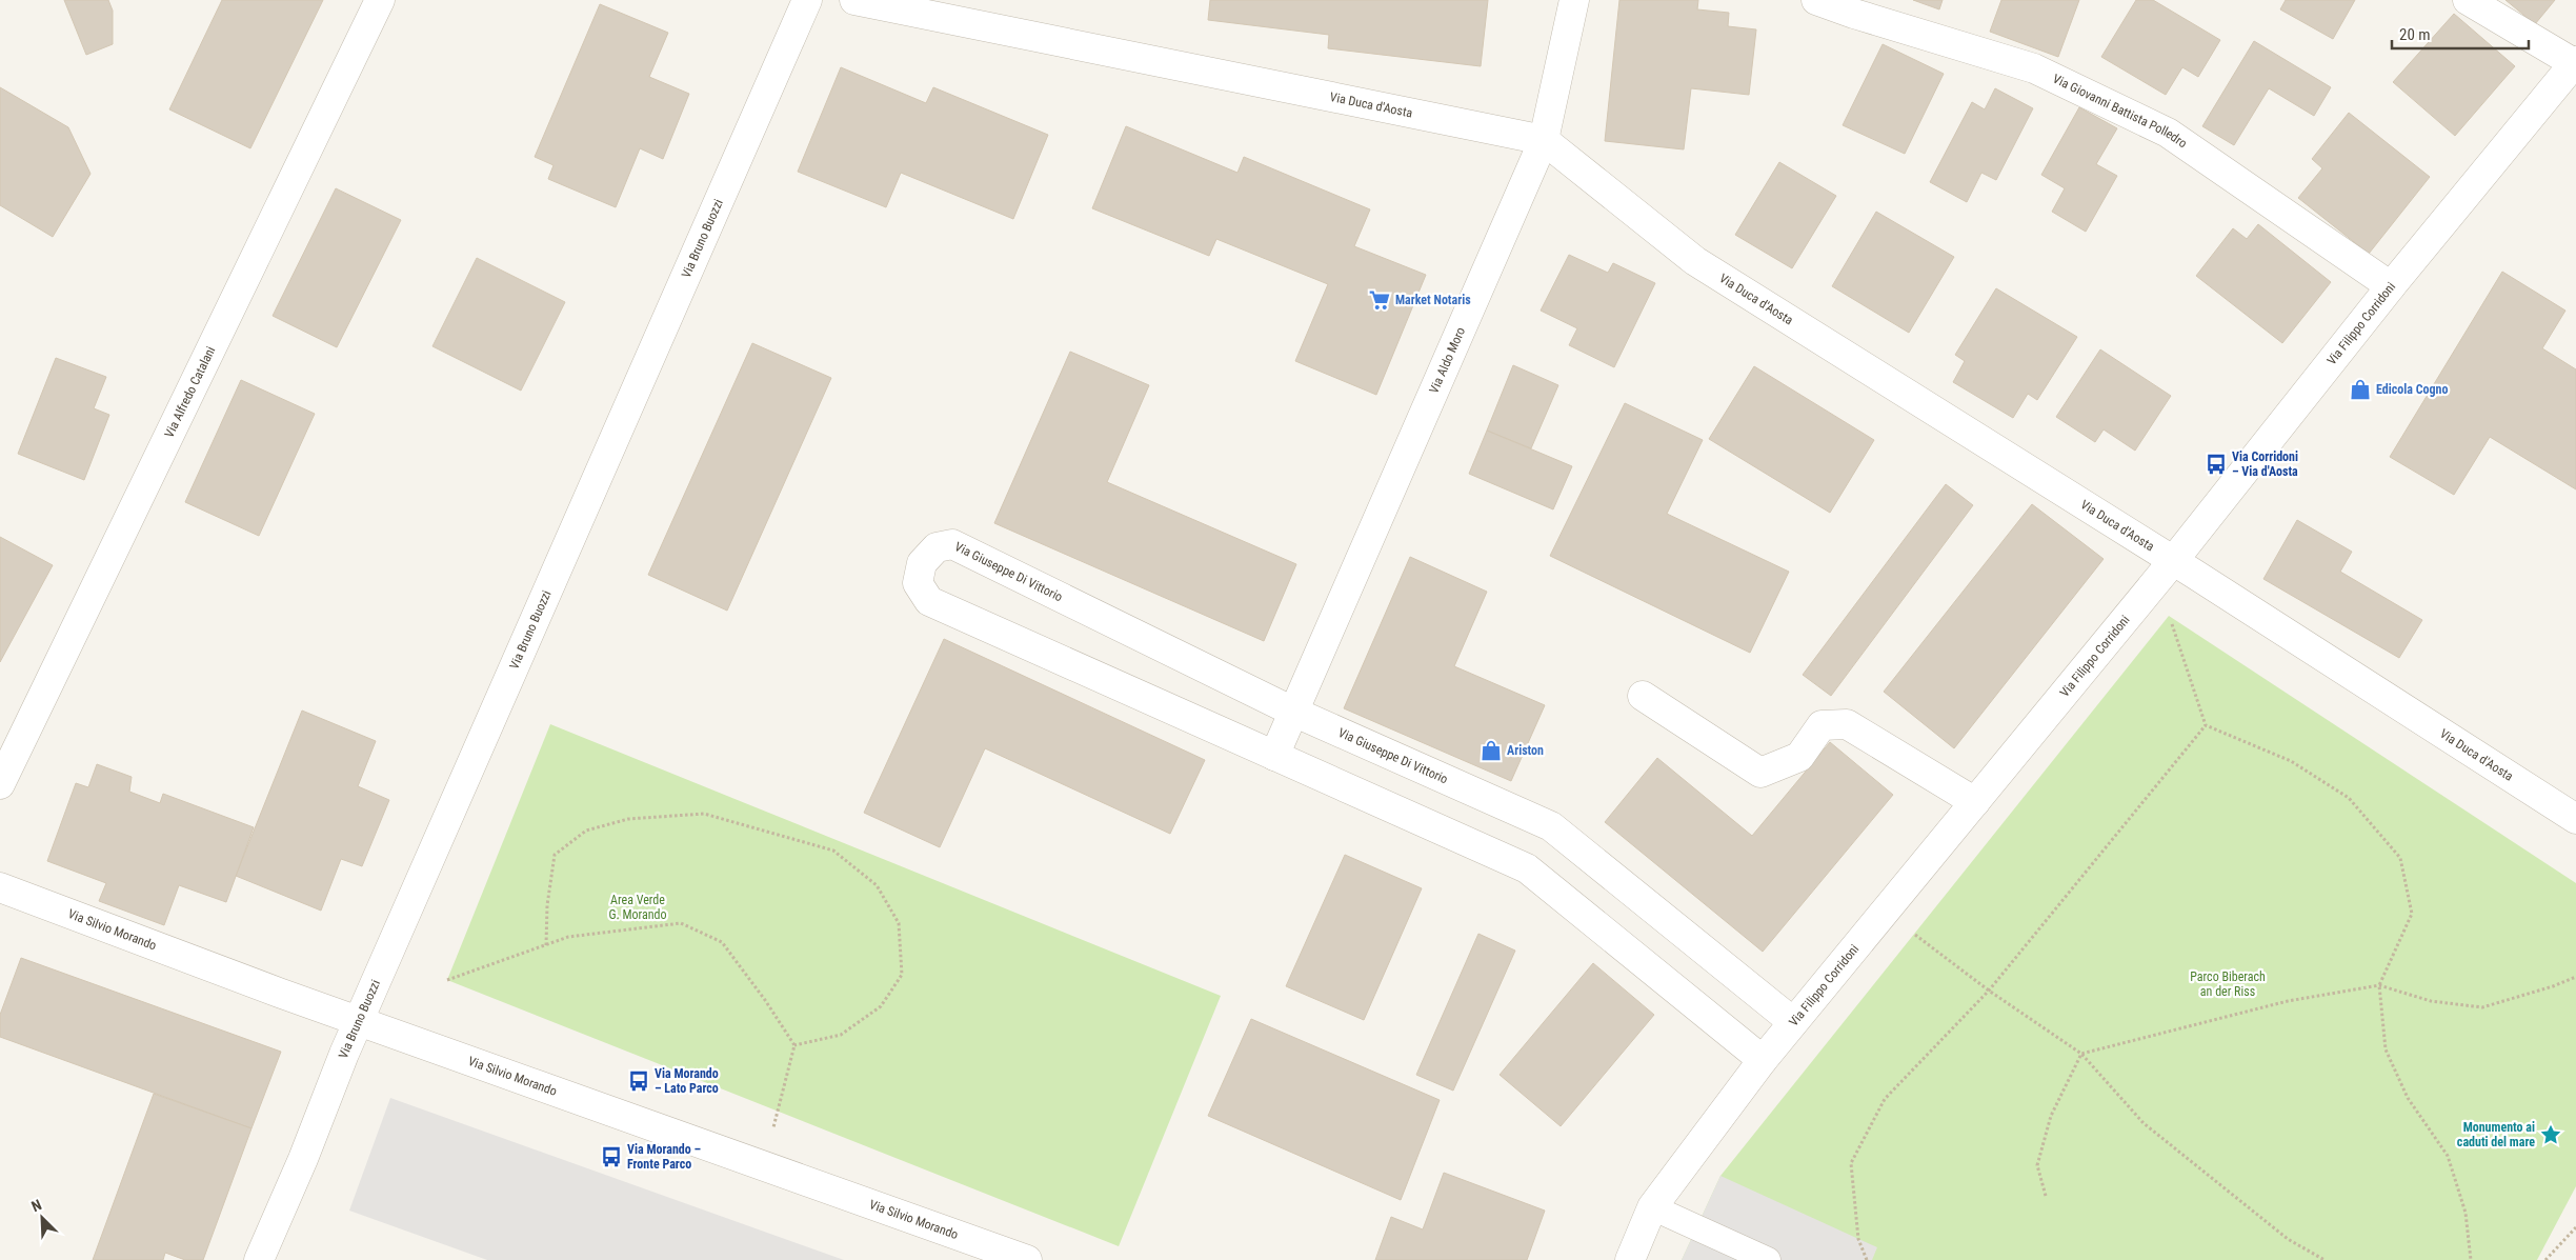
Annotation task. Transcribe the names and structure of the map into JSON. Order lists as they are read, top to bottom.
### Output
{
  "streets": {
    "street": [
      "Via Duca d'Aosta",
      "Via Giovanni Battista Polledro",
      "Via Bruno Buozzi",
      "Via Filippo Corridoni",
      "Via Aldo Moro",
      "Via Alfredo Catalani",
      "Via Giuseppe Di Vittorio",
      "Via Silvio Morando"
    ]
  },
  "crossings": [
    ["Via Duca d'Aosta", "Via Filippo Corridoni"],
    ["Via Duca d'Aosta", "Via Aldo Moro"],
    ["Via Giovanni Battista Polledro", "Via Filippo Corridoni"],
    ["Via Bruno Buozzi", "Via Silvio Morando"],
    ["Via Filippo Corridoni", "Via Giuseppe Di Vittorio"],
    ["Via Aldo Moro", "Via Giuseppe Di Vittorio"]
  ],
  "parks": ["Area Verde G. Morando", "Parco Biberach an der Riss"],
  "places": {
    "supermarket": ["Market Notaris"],
    "shop": ["Edicola Cogno", "Ariston"],
    "bus stop": ["Via Corridoni – Via d'Aosta", "Via Morando – Lato Parco", "Via Morando – Fronte Parco"],
    "place": ["Monumento ai caduti del mare"]
  },
  "scale_bar": "20 m",
  "north": "top left"
}
